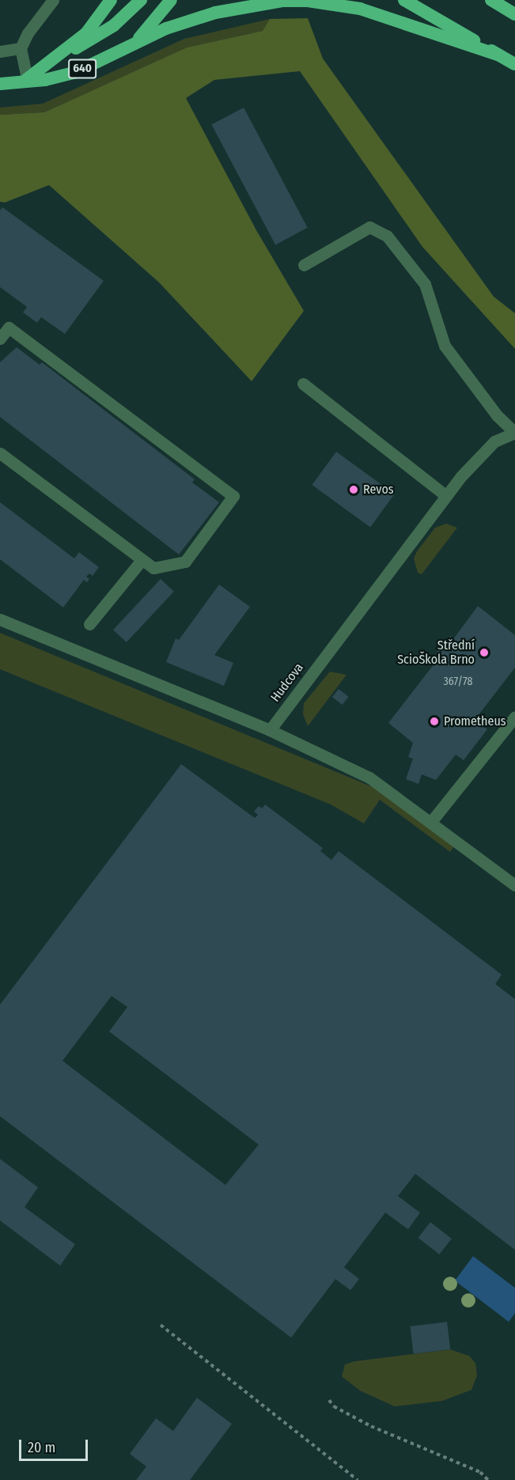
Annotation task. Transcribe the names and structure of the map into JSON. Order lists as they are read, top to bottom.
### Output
{
  "streets": {
    "highway": ["640"],
    "street": ["Hudcova"]
  },
  "places": ["Revos", "Střední ScioŠkola Brno", "Prometheus"],
  "house_numbers": ["367/78"],
  "scale_bar": "20 m"
}
